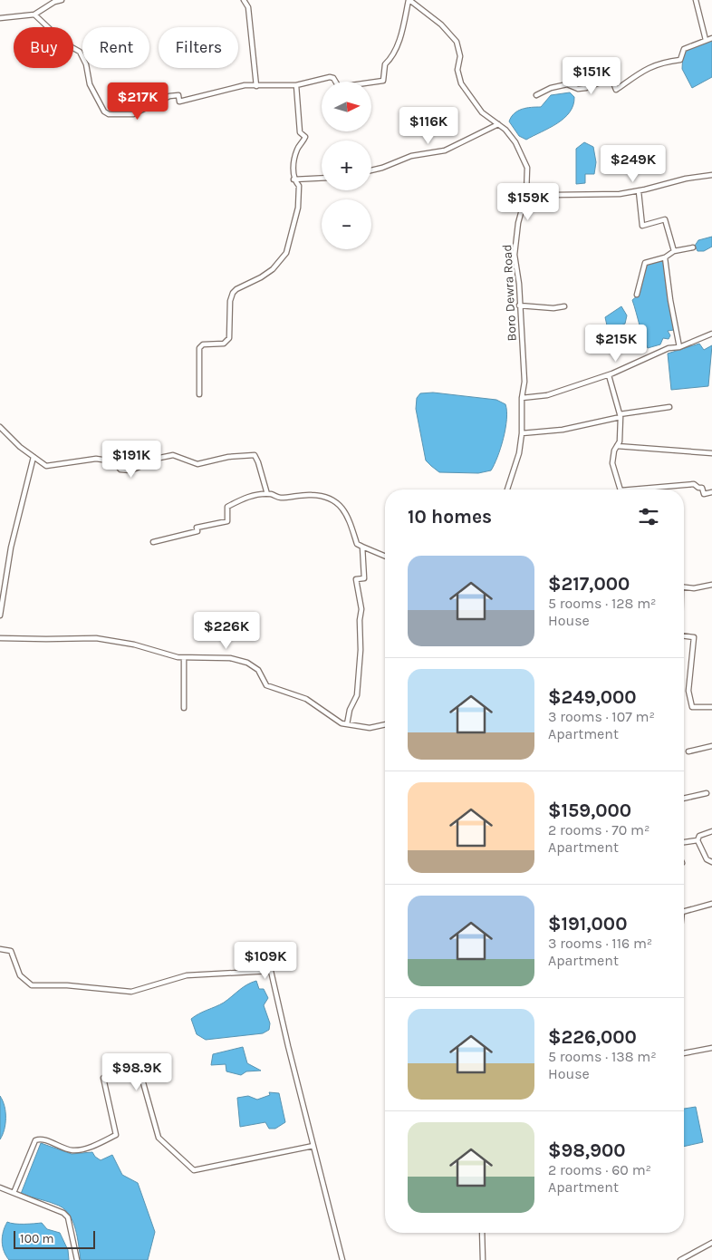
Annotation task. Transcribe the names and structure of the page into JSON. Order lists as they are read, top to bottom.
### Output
{
  "streets": {
    "street": ["Boro Dewra Road"]
  },
  "scale_bar": "100 m",
  "north": "right",
  "page": {
    "chip": ["Buy", "Rent", "Filters"],
    "price": [
      "$151K",
      "$217K",
      "$116K",
      "$249K",
      "$159K",
      "$215K",
      "$191K",
      "$226K",
      "$109K",
      "$98.9K"
    ],
    "map_buttons": ["+", "−"],
    "heading": "10 homes",
    "list": [
      {
        "name": "$217,000",
        "note": "5 rooms · 128 m² · House"
      },
      {
        "name": "$249,000",
        "note": "3 rooms · 107 m² · Apartment"
      },
      {
        "name": "$159,000",
        "note": "2 rooms · 70 m² · Apartment"
      },
      {
        "name": "$191,000",
        "note": "3 rooms · 116 m² · Apartment"
      },
      {
        "name": "$226,000",
        "note": "5 rooms · 138 m² · House"
      },
      {
        "name": "$98,900",
        "note": "2 rooms · 60 m² · Apartment"
      }
    ],
    "scale": "100 m"
  }
}
